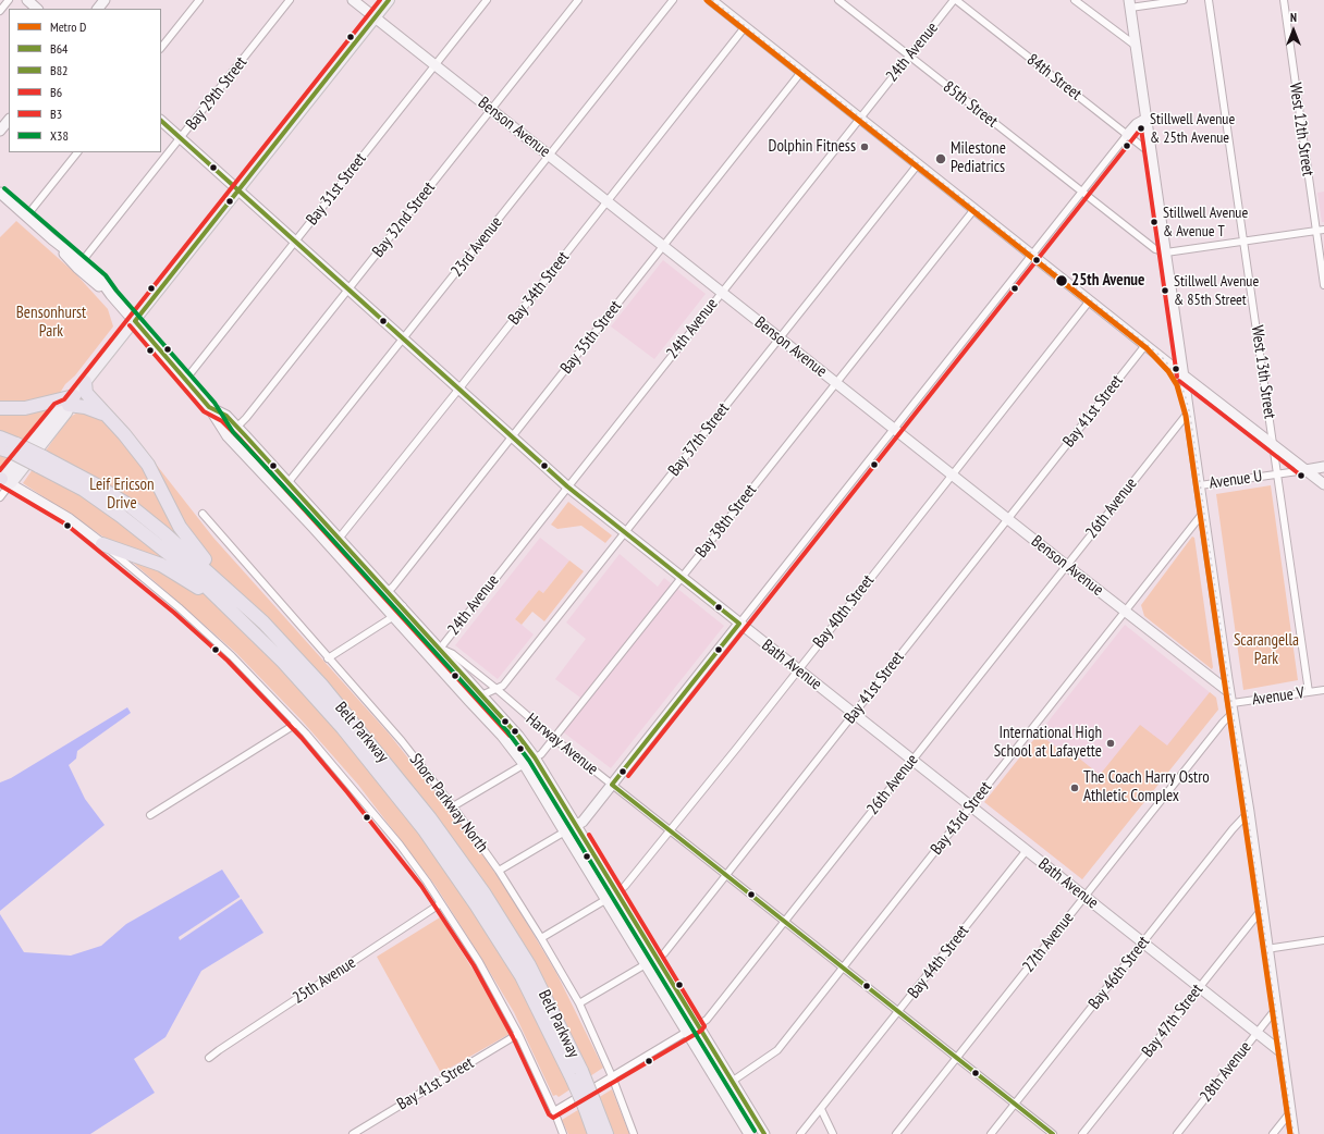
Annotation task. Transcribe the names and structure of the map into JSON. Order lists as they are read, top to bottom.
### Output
{
  "streets": {
    "highway": ["Belt Parkway"],
    "main road": ["Benson Avenue", "Avenue U", "Bath Avenue"],
    "street": [
      "24th Avenue",
      "84th Street",
      "Bay 29th Street",
      "85th Street",
      "West 12th Street",
      "Bay 31st Street",
      "Bay 32nd Street",
      "23rd Avenue",
      "Bay 34th Street",
      "Bay 35th Street",
      "West 13th Street",
      "Bay 41st Street",
      "Bay 37th Street",
      "26th Avenue",
      "Bay 38th Street",
      "Bay 40th Street",
      "Avenue V",
      "Harway Avenue",
      "Shore Parkway North",
      "Bay 43rd Street",
      "27th Avenue",
      "Bay 44th Street",
      "Bay 46th Street",
      "25th Avenue",
      "Bay 47th Street",
      "28th Avenue"
    ]
  },
  "crossings": [
    ["24th Avenue", "84th Street"],
    ["24th Avenue", "85th Street"],
    ["24th Avenue", "Benson Avenue"],
    ["24th Avenue", "Bath Avenue"],
    ["24th Avenue", "Harway Avenue"],
    ["Bay 29th Street", "Bath Avenue"],
    ["Benson Avenue", "Bay 31st Street"],
    ["Benson Avenue", "Bay 32nd Street"],
    ["Benson Avenue", "23rd Avenue"],
    ["Benson Avenue", "Bay 34th Street"],
    ["Benson Avenue", "Bay 35th Street"],
    ["Benson Avenue", "Bay 41st Street"],
    ["Benson Avenue", "Bay 37th Street"],
    ["Benson Avenue", "26th Avenue"],
    ["Benson Avenue", "Bay 38th Street"],
    ["Benson Avenue", "Bay 40th Street"],
    ["Benson Avenue", "Bay 43rd Street"],
    ["Bay 31st Street", "Bath Avenue"],
    ["Bay 32nd Street", "Bath Avenue"],
    ["23rd Avenue", "Bath Avenue"],
    ["Bay 34th Street", "Bath Avenue"],
    ["Bay 35th Street", "Bath Avenue"],
    ["West 13th Street", "Avenue U"],
    ["West 13th Street", "Avenue V"],
    ["Bay 41st Street", "Bath Avenue"],
    ["Bay 41st Street", "Harway Avenue"],
    ["Bay 41st Street", "Shore Parkway North"],
    ["Bay 37th Street", "Bath Avenue"],
    ["Bay 37th Street", "Harway Avenue"],
    ["26th Avenue", "Bath Avenue"],
    ["26th Avenue", "Harway Avenue"],
    ["26th Avenue", "Shore Parkway North"],
    ["Bay 38th Street", "Bath Avenue"],
    ["Bay 38th Street", "Harway Avenue"],
    ["Bay 38th Street", "Shore Parkway North"],
    ["Bay 40th Street", "Bath Avenue"],
    ["Bay 40th Street", "Harway Avenue"],
    ["Bay 40th Street", "Shore Parkway North"],
    ["Bath Avenue", "Bay 43rd Street"],
    ["Bath Avenue", "27th Avenue"],
    ["Bath Avenue", "Bay 44th Street"],
    ["Bath Avenue", "Bay 46th Street"],
    ["Bath Avenue", "Bay 47th Street"],
    ["Bath Avenue", "28th Avenue"],
    ["Avenue V", "27th Avenue"],
    ["Harway Avenue", "Bay 43rd Street"],
    ["Harway Avenue", "27th Avenue"],
    ["Harway Avenue", "Bay 44th Street"],
    ["Harway Avenue", "Bay 46th Street"]
  ],
  "parks": ["Bensonhurst Park", "Leif Ericson Drive", "Scarangella Park"],
  "places": [
    "Stillwell Avenue & 25th Avenue",
    "Dolphin Fitness",
    "Milestone Pediatrics",
    "Stillwell Avenue & Avenue T",
    "25th Avenue",
    "Stillwell Avenue & 85th Street",
    "International High School at Lafayette",
    "The Coach Harry Ostro Athletic Complex"
  ],
  "lines": [
    "metro line D",
    "transit line B82",
    "transit line B6",
    "transit line B64",
    "transit line B3",
    "transit line X38"
  ],
  "legend": [
    "Metro D",
    "B64",
    "B82",
    "B6",
    "B3",
    "X38"
  ],
  "north": "top"
}
